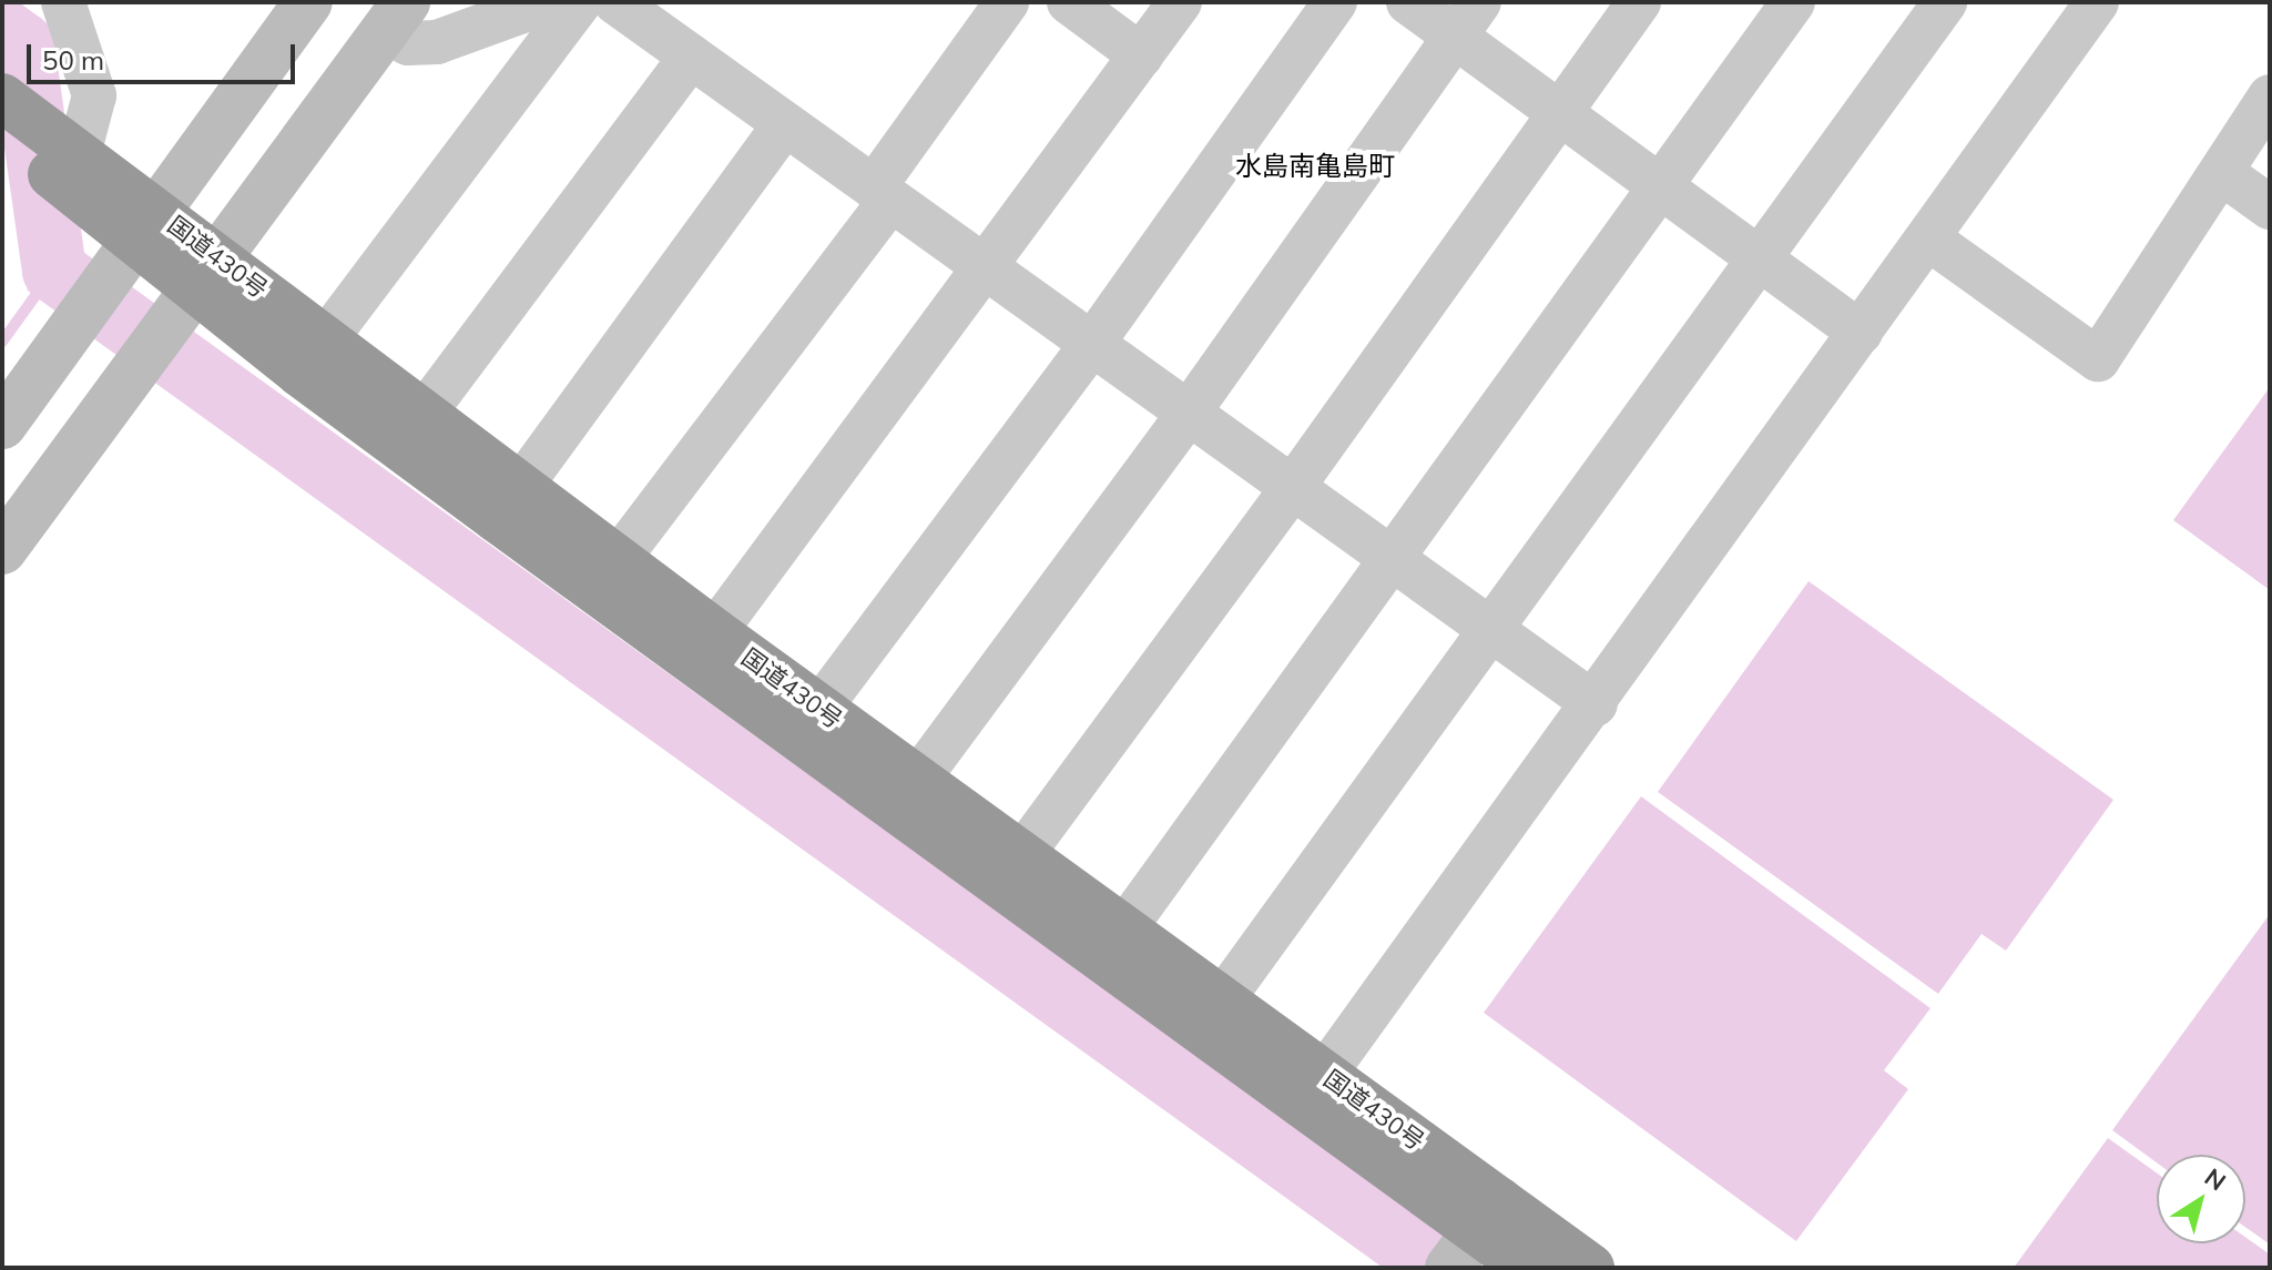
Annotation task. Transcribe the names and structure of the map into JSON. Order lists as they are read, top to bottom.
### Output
{
  "streets": {
    "highway": ["国道430号"]
  },
  "districts": ["水島南亀島町"],
  "scale_bar": "50 m",
  "north": "top right"
}
